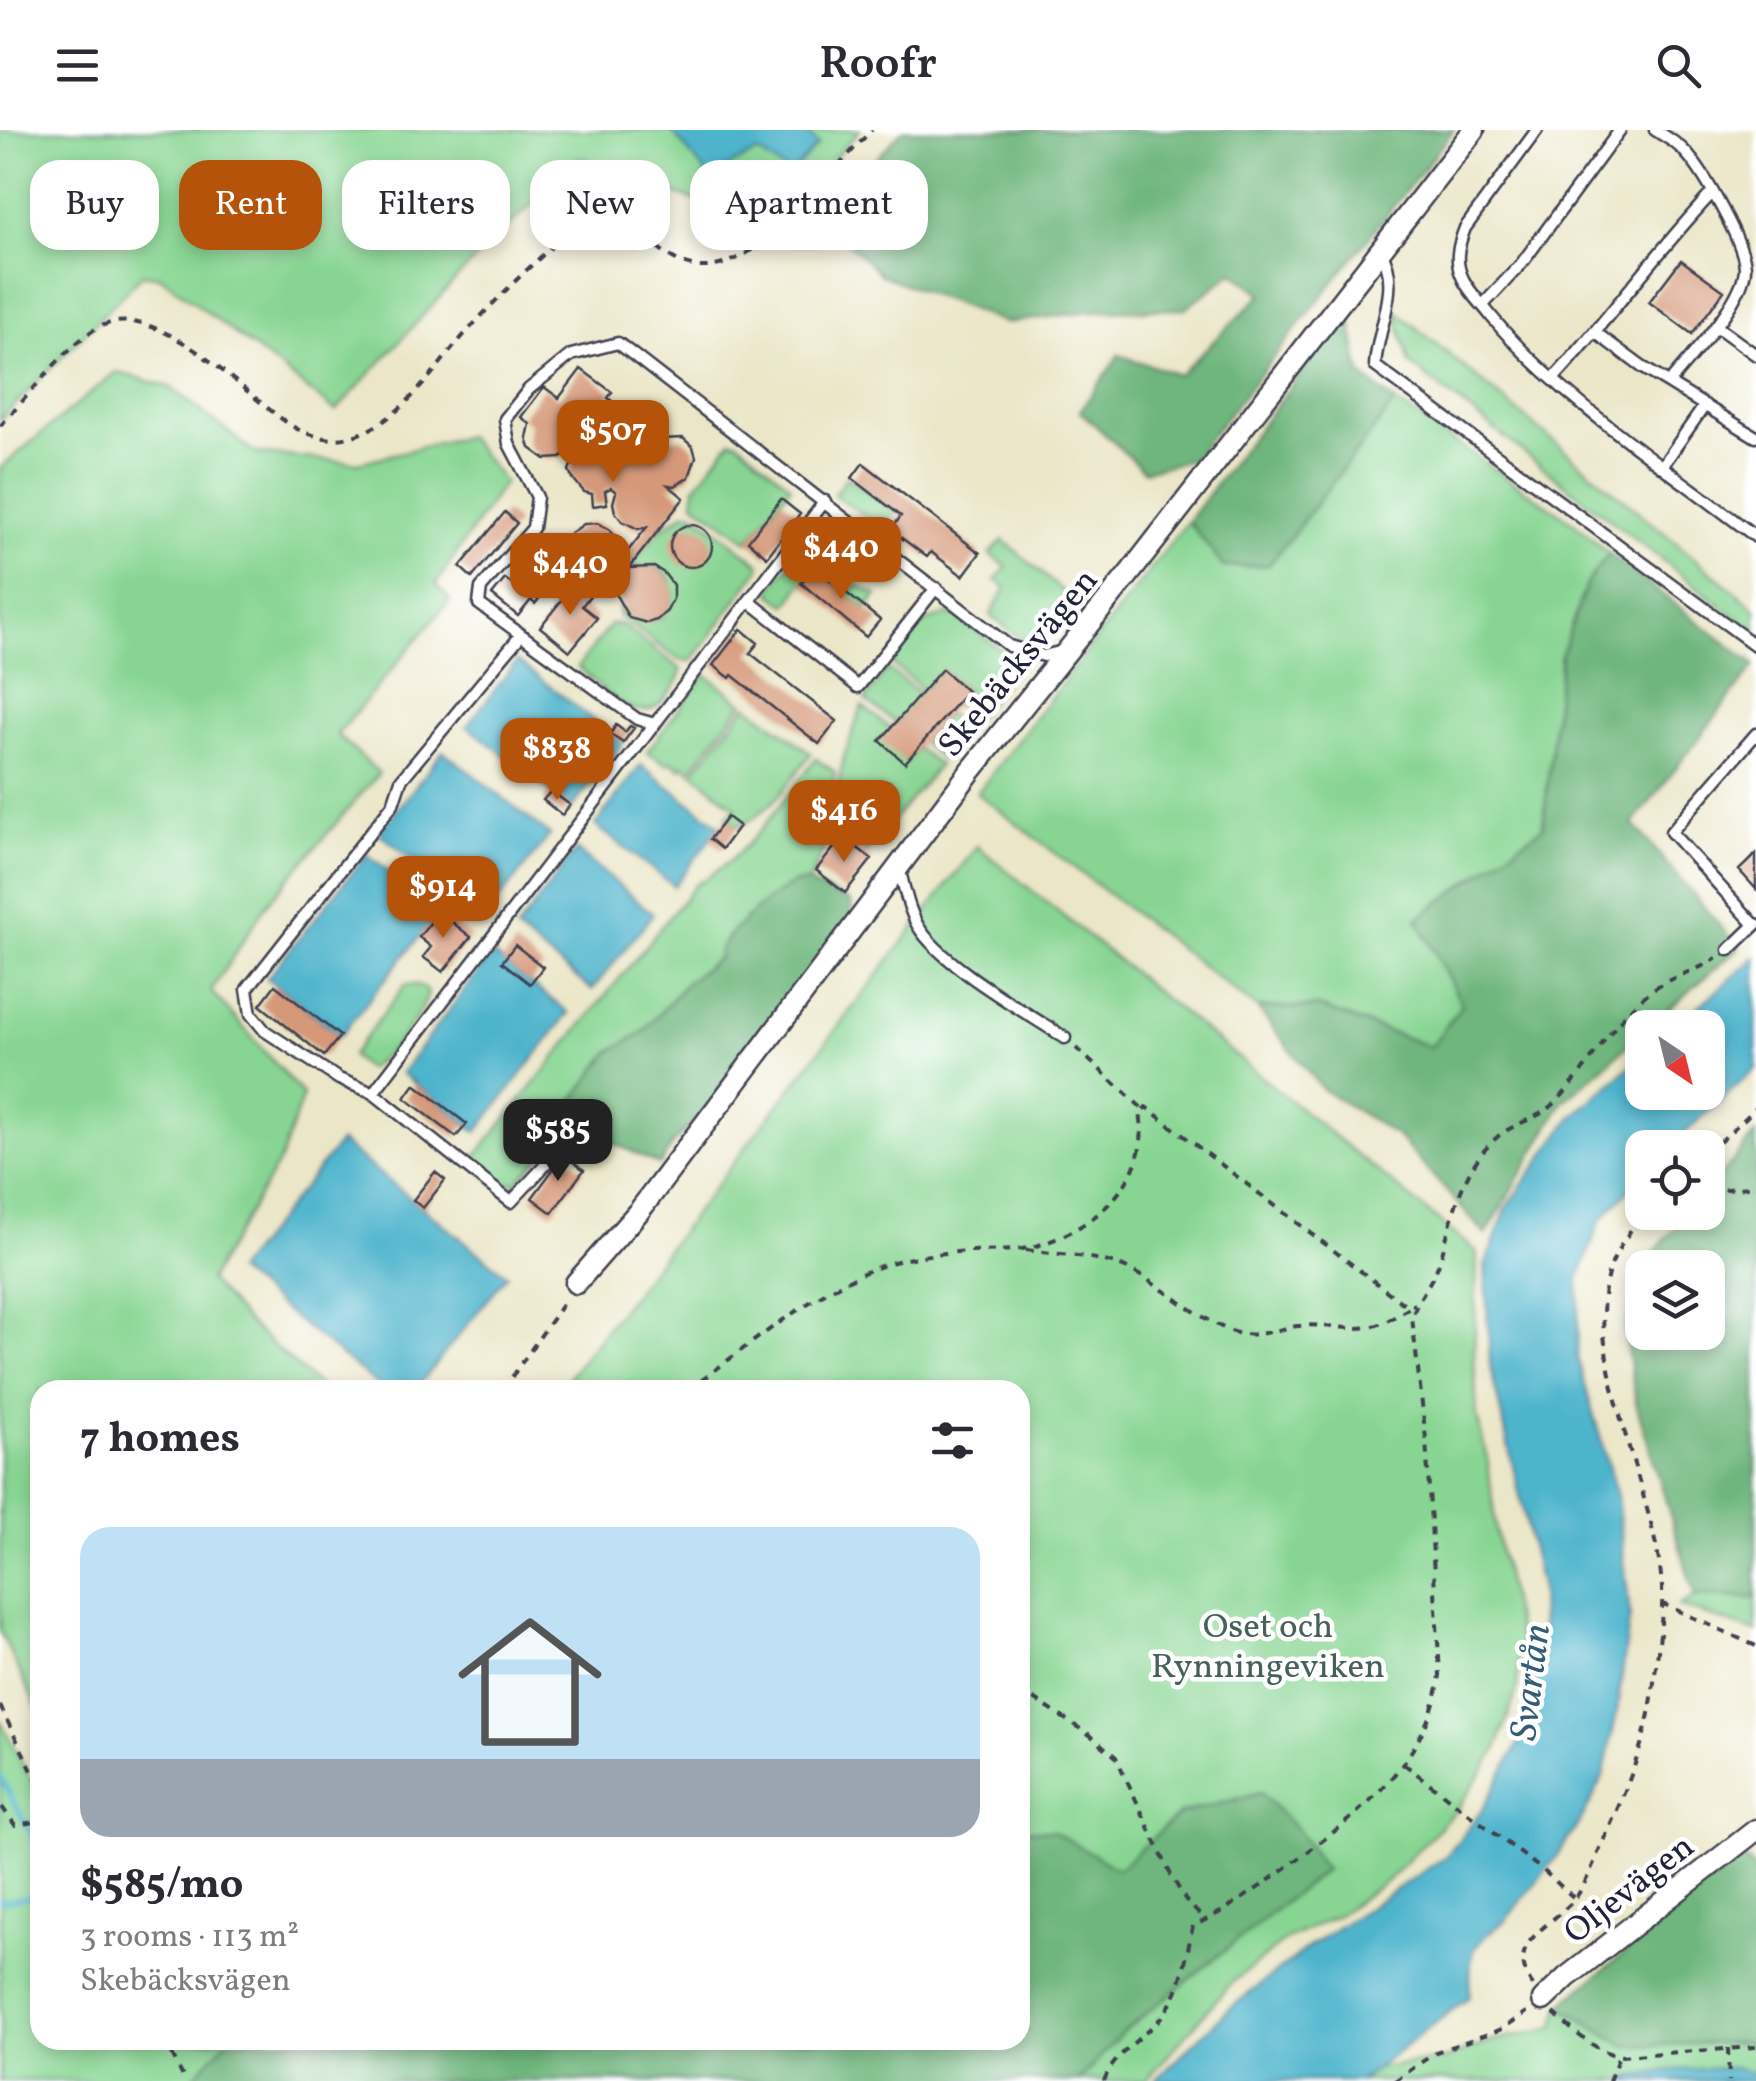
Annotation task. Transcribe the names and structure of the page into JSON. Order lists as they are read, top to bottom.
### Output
{
  "streets": {
    "street": ["Skebäcksvägen", "Oljevägen"]
  },
  "water": ["Svartån"],
  "parks": ["Oset och Rynningeviken"],
  "north": "bottom right",
  "page": {
    "header": "Roofr",
    "chip": [
      "Buy",
      "Rent",
      "Filters",
      "New",
      "Apartment"
    ],
    "price": [
      "$507",
      "$440",
      "$440",
      "$838",
      "$416",
      "$914",
      "$585"
    ],
    "heading": "7 homes",
    "list": [
      {
        "name": "$585/mo",
        "note": "3 rooms · 113 m² · Skebäcksvägen"
      }
    ]
  }
}
